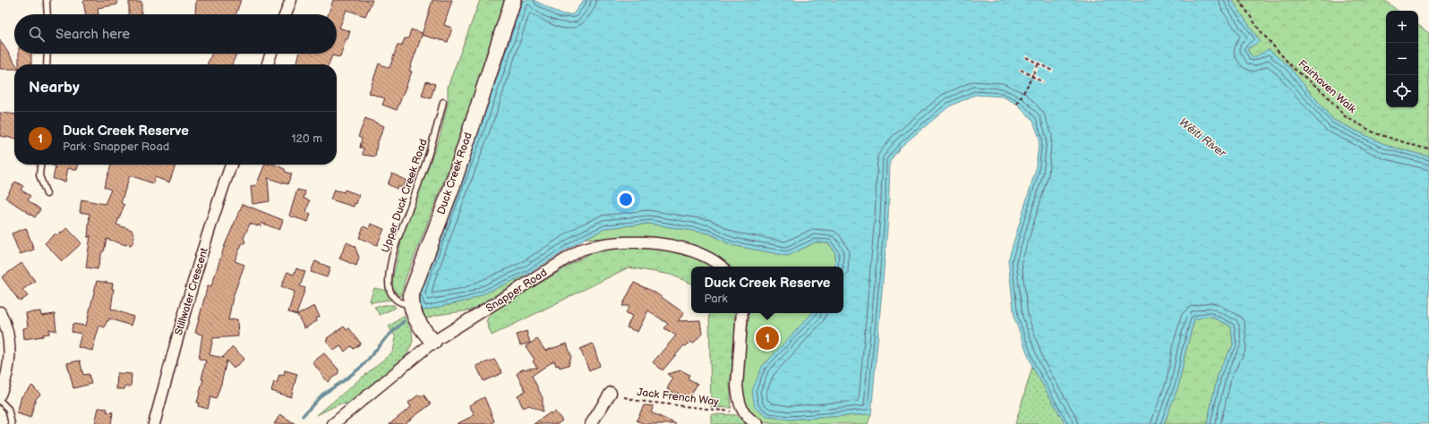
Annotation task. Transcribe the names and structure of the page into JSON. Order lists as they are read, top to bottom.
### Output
{
  "streets": {
    "street": ["Duck Creek Road", "Snapper Road", "Stillwater Crescent"],
    "lane": ["Upper Duck Creek Road"],
    "path": ["Fairhaven Walk", "Jack French Way"]
  },
  "crossings": [
    ["Duck Creek Road", "Upper Duck Creek Road"]
  ],
  "water": ["Wēiti River"],
  "page": {
    "map_buttons": ["+", "−"],
    "search": "Search here",
    "heading": "Nearby",
    "list": [
      {
        "mark": "1",
        "name": "Duck Creek Reserve",
        "note": "Park · Snapper Road",
        "value": "120 m"
      }
    ],
    "popup": ["Duck Creek Reserve", "Park"],
    "pins": "1"
  }
}
